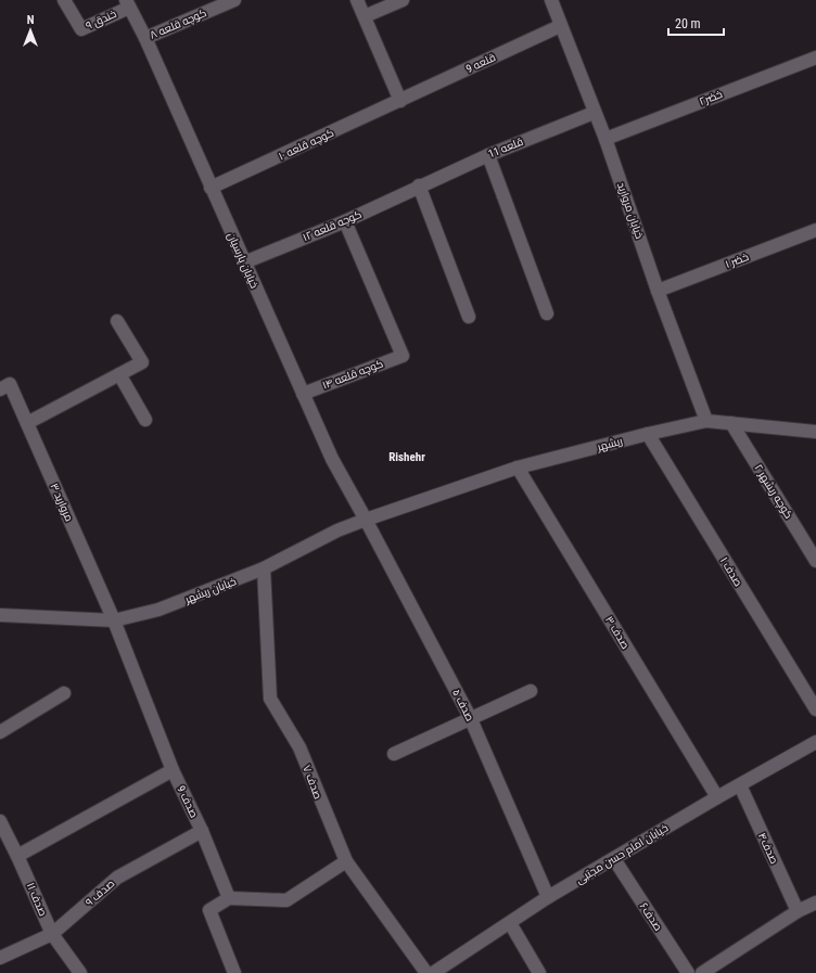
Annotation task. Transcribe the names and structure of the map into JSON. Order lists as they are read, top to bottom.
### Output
{
  "streets": {
    "street": [
      "خندق ۹",
      "کوچه قلعه ۸",
      "قلعه 9",
      "خضر۲",
      "کوچه قلعه ۱۰",
      "قلعه 11",
      "خیابان مروارید",
      "کوچه قلعه ۱۲",
      "خیابان پارسیان",
      "خضر ۱",
      "کوچه قلعه ۱۴",
      "ریشهر",
      "کوچه ریشهر ۲",
      "مروارید ۳",
      "صدف ۱",
      "خیابان ریشهر",
      "صدف ۳",
      "صدف ۵",
      "صدف ۷",
      "صدف 9",
      "صدف۴",
      "خیابان امام حسن مجتبی",
      "صدف ۹",
      "صدف ۱۱",
      "صدف۶"
    ]
  },
  "crossings": [
    ["خندق ۹", "خیابان پارسیان"],
    ["کوچه قلعه ۸", "خیابان پارسیان"],
    ["قلعه 9", "کوچه قلعه ۱۰"],
    ["قلعه 9", "خیابان مروارید"],
    ["خضر۲", "خیابان مروارید"],
    ["کوچه قلعه ۱۰", "خیابان پارسیان"],
    ["قلعه 11", "خیابان مروارید"],
    ["قلعه 11", "کوچه قلعه ۱۲"],
    ["خیابان مروارید", "خضر ۱"],
    ["خیابان مروارید", "ریشهر"],
    ["کوچه قلعه ۱۲", "خیابان پارسیان"],
    ["کوچه قلعه ۱۲", "کوچه قلعه ۱۴"],
    ["خیابان پارسیان", "کوچه قلعه ۱۴"],
    ["خیابان پارسیان", "خیابان ریشهر"],
    ["خیابان پارسیان", "صدف ۵"],
    ["ریشهر", "کوچه ریشهر ۲"],
    ["ریشهر", "صدف ۱"],
    ["ریشهر", "خیابان ریشهر"],
    ["ریشهر", "صدف ۳"],
    ["مروارید ۳", "خیابان ریشهر"],
    ["مروارید ۳", "صدف 9"],
    ["خیابان ریشهر", "صدف ۵"],
    ["خیابان ریشهر", "صدف ۷"],
    ["خیابان ریشهر", "صدف 9"],
    ["صدف ۳", "خیابان امام حسن مجتبی"],
    ["صدف ۵", "خیابان امام حسن مجتبی"],
    ["صدف 9", "صدف ۹"],
    ["صدف۴", "خیابان امام حسن مجتبی"],
    ["خیابان امام حسن مجتبی", "صدف۶"],
    ["صدف ۹", "صدف ۱۱"]
  ],
  "districts": ["Rishehr"],
  "scale_bar": "20 m",
  "north": "top"
}
